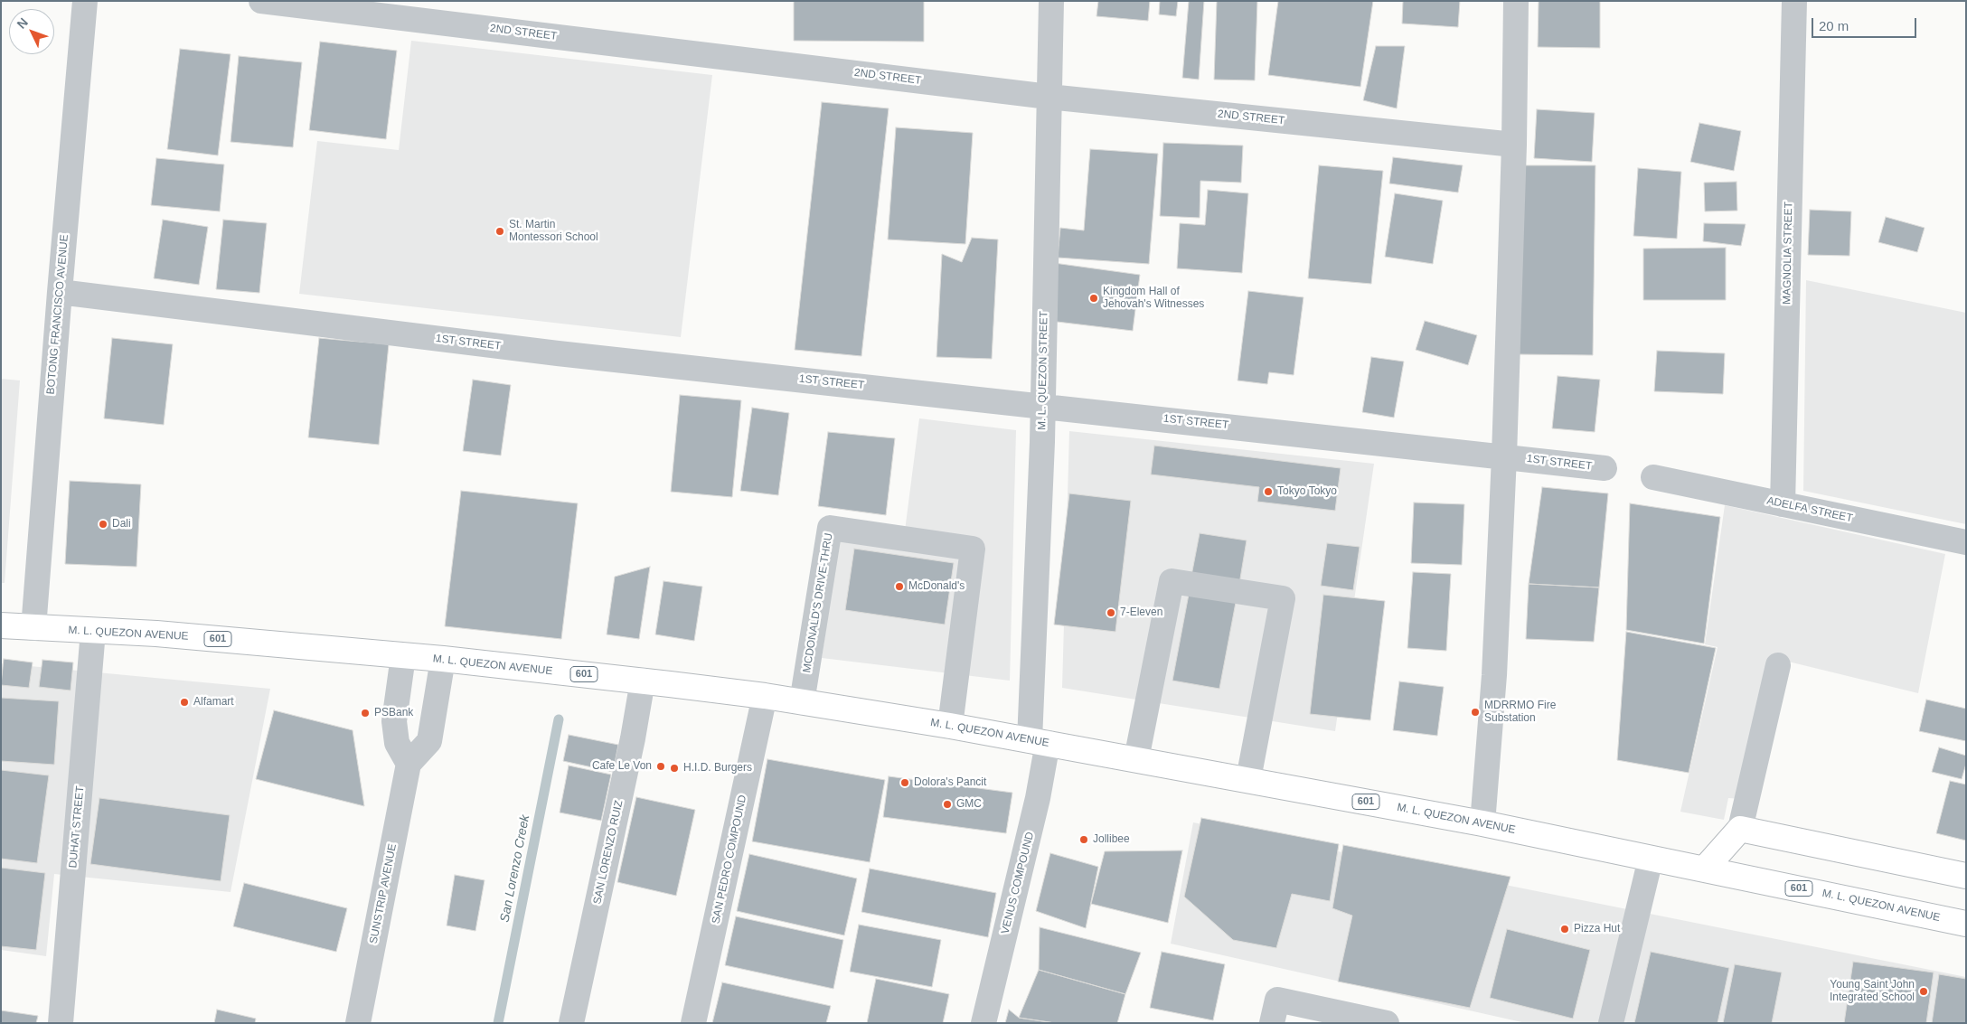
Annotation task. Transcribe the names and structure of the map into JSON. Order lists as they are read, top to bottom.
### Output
{
  "streets": {
    "main road": ["M. L. QUEZON AVENUE", "601"],
    "street": [
      "2ND STREET",
      "MAGNOLIA STREET",
      "BOTONG FRANCISCO AVENUE",
      "1ST STREET",
      "M. L. QUEZON STREET",
      "ADELFA STREET",
      "MCDONALD'S DRIVE-THRU",
      "DUHAT STREET",
      "SAN LORENZO RUIZ",
      "SAN PEDRO COMPOUND",
      "VENUS COMPOUND",
      "SUNSTRIP AVENUE"
    ]
  },
  "crossings": [
    ["2ND STREET", "M. L. QUEZON STREET"],
    ["MAGNOLIA STREET", "ADELFA STREET"],
    ["BOTONG FRANCISCO AVENUE", "1ST STREET"],
    ["BOTONG FRANCISCO AVENUE", "M. L. QUEZON AVENUE"],
    ["1ST STREET", "M. L. QUEZON STREET"],
    ["M. L. QUEZON STREET", "M. L. QUEZON AVENUE"],
    ["M. L. QUEZON STREET", "VENUS COMPOUND"],
    ["MCDONALD'S DRIVE-THRU", "M. L. QUEZON AVENUE"],
    ["M. L. QUEZON AVENUE", "DUHAT STREET"],
    ["M. L. QUEZON AVENUE", "SAN LORENZO RUIZ"],
    ["M. L. QUEZON AVENUE", "SAN PEDRO COMPOUND"],
    ["M. L. QUEZON AVENUE", "VENUS COMPOUND"]
  ],
  "water": ["San Lorenzo Creek"],
  "places": [
    "St. Martin Montessori School",
    "Kingdom Hall of Jehovah's Witnesses",
    "Tokyo Tokyo",
    "Dali",
    "McDonald's",
    "7-Eleven",
    "Alfamart",
    "MDRRMO Fire Substation",
    "PSBank",
    "Cafe Le Von",
    "H.I.D. Burgers",
    "Dolora's Pancit",
    "GMC",
    "Jollibee",
    "Pizza Hut",
    "Young Saint John Integrated School"
  ],
  "scale_bar": "20 m",
  "north": "top left"
}
